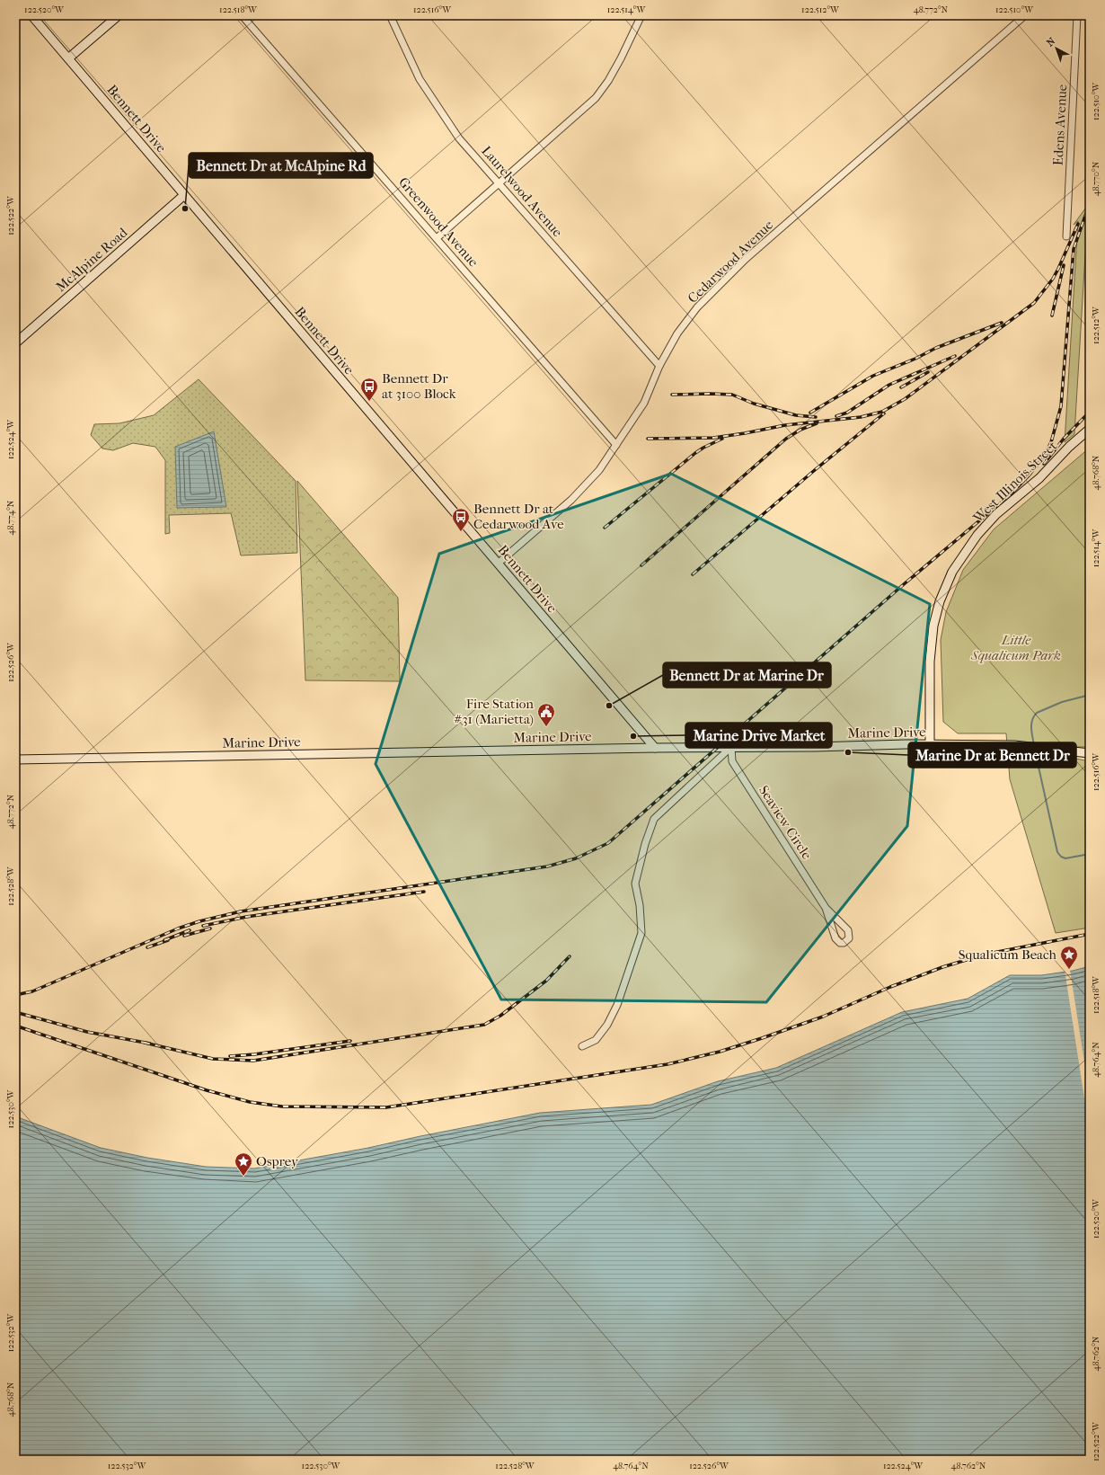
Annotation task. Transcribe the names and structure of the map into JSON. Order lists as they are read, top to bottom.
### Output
{
  "streets": {
    "main road": [
      "Bennett Drive",
      "McAlpine Road",
      "West Illinois Street",
      "Marine Drive"
    ],
    "street": [
      "Edens Avenue",
      "Laurelwood Avenue",
      "Greenwood Avenue",
      "Cedarwood Avenue",
      "Seaview Circle"
    ]
  },
  "crossings": [
    ["Bennett Drive", "McAlpine Road"],
    ["Bennett Drive", "Cedarwood Avenue"],
    ["Bennett Drive", "Marine Drive"],
    ["Laurelwood Avenue", "Cedarwood Avenue"],
    ["Greenwood Avenue", "Cedarwood Avenue"],
    ["West Illinois Street", "Marine Drive"],
    ["Marine Drive", "Seaview Circle"]
  ],
  "parks": ["Little Squalicum Park"],
  "places": {
    "other": [
      "Bennett Dr at McAlpine Rd",
      "Bennett Dr at Marine Dr",
      "Marine Drive Market",
      "Marine Dr at Bennett Dr"
    ],
    "bus stop": ["Bennett Dr at 3100 Block", "Bennett Dr at Cedarwood Ave"],
    "public building": ["Fire Station #31 (Marietta)"],
    "place": ["Squalicum Beach", "Osprey"]
  },
  "north": "top left",
  "coordinates": [
    "122.520°W",
    "122.518°W",
    "122.516°W",
    "122.514°W",
    "122.512°W",
    "48.772°N",
    "122.510°W",
    "48.770°N",
    "122.522°W",
    "122.524°W",
    "48.768°N",
    "48.774°N",
    "122.526°W",
    "122.528°W",
    "48.764°N",
    "122.530°W",
    "122.532°W",
    "48.762°N"
  ]
}
